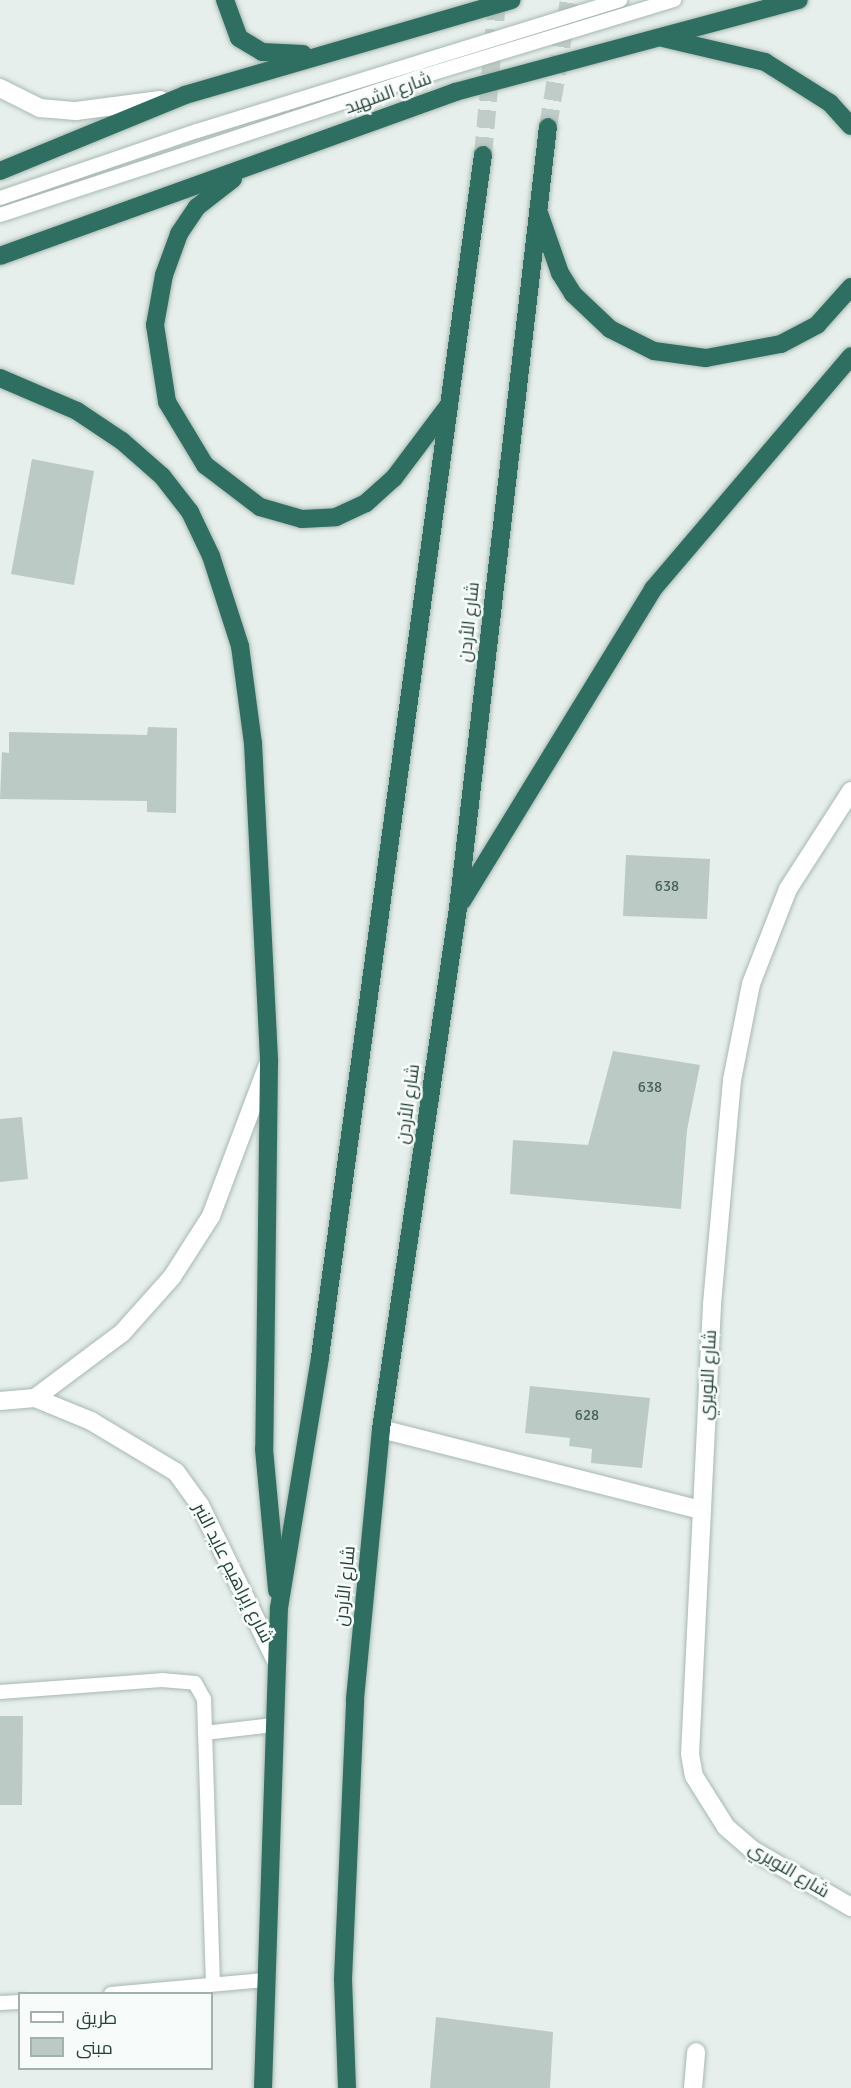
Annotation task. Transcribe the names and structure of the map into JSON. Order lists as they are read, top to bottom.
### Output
{
  "streets": {
    "highway": ["شارع الشهيد", "شارع الأردن"],
    "street": ["شارع النويري", "شارع إبراهيم عايد النبر"]
  },
  "house_numbers": ["638", "638", "628"],
  "legend": ["طريق", "مبنى"]
}
